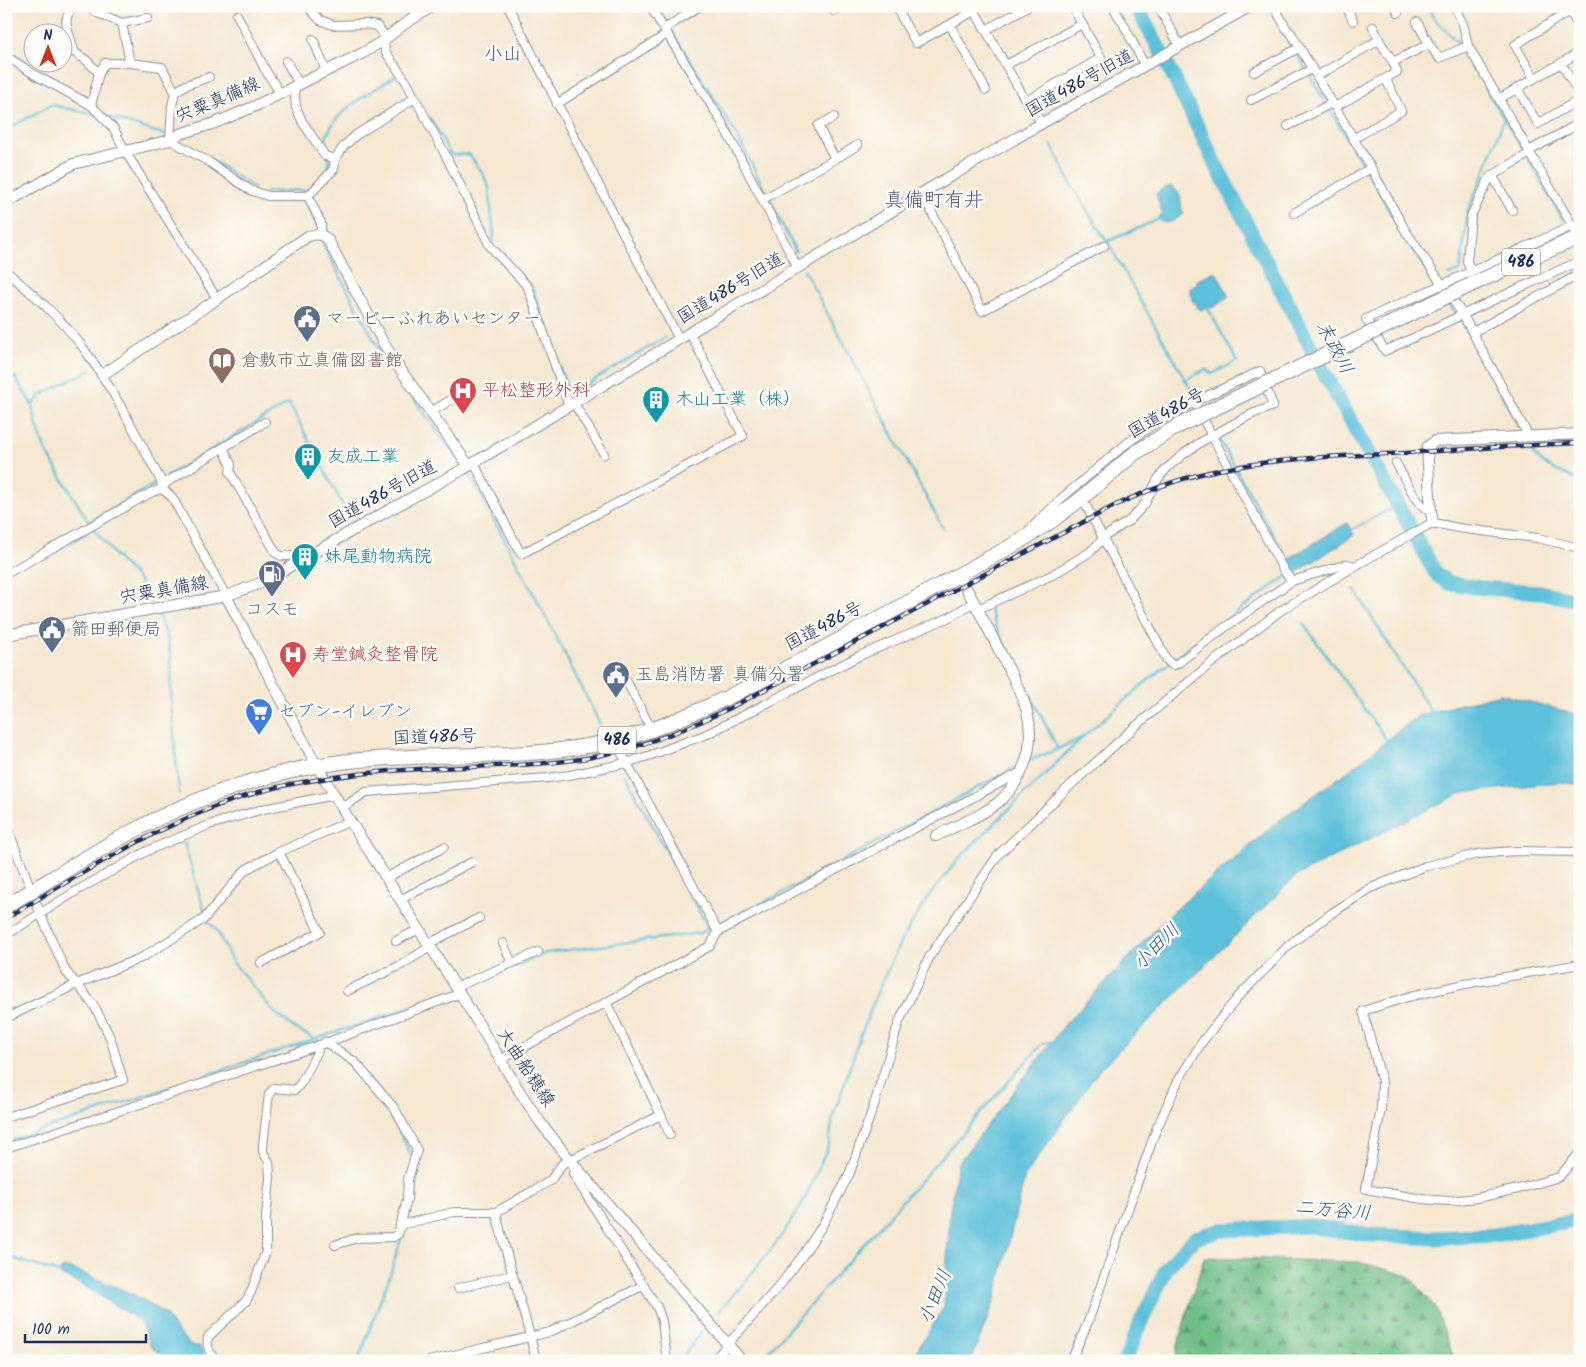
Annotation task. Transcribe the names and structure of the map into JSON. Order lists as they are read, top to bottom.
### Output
{
  "streets": {
    "highway": ["486", "国道486号"],
    "street": ["国道486号旧道", "宍粟真備線", "大曲船穂線"]
  },
  "crossings": [
    ["国道486号旧道", "宍粟真備線"],
    ["宍粟真備線", "国道486号"],
    ["宍粟真備線", "大曲船穂線"],
    ["国道486号", "大曲船穂線"]
  ],
  "districts": ["小山", "真備町有井"],
  "water": ["末政川", "小田川", "二万谷川"],
  "places": {
    "public building": ["マービーふれあいセンター", "箭田郵便局", "玉島消防署 真備分署"],
    "library": ["倉敷市立真備図書館"],
    "hospital": ["平松整形外科", "寿堂鍼灸整骨院"],
    "building": ["木山工業（株）", "友成工業", "妹尾動物病院"],
    "fuel station": ["コスモ"],
    "supermarket": ["セブン-イレブン"]
  },
  "scale_bar": "100 m",
  "north": "top"
}
